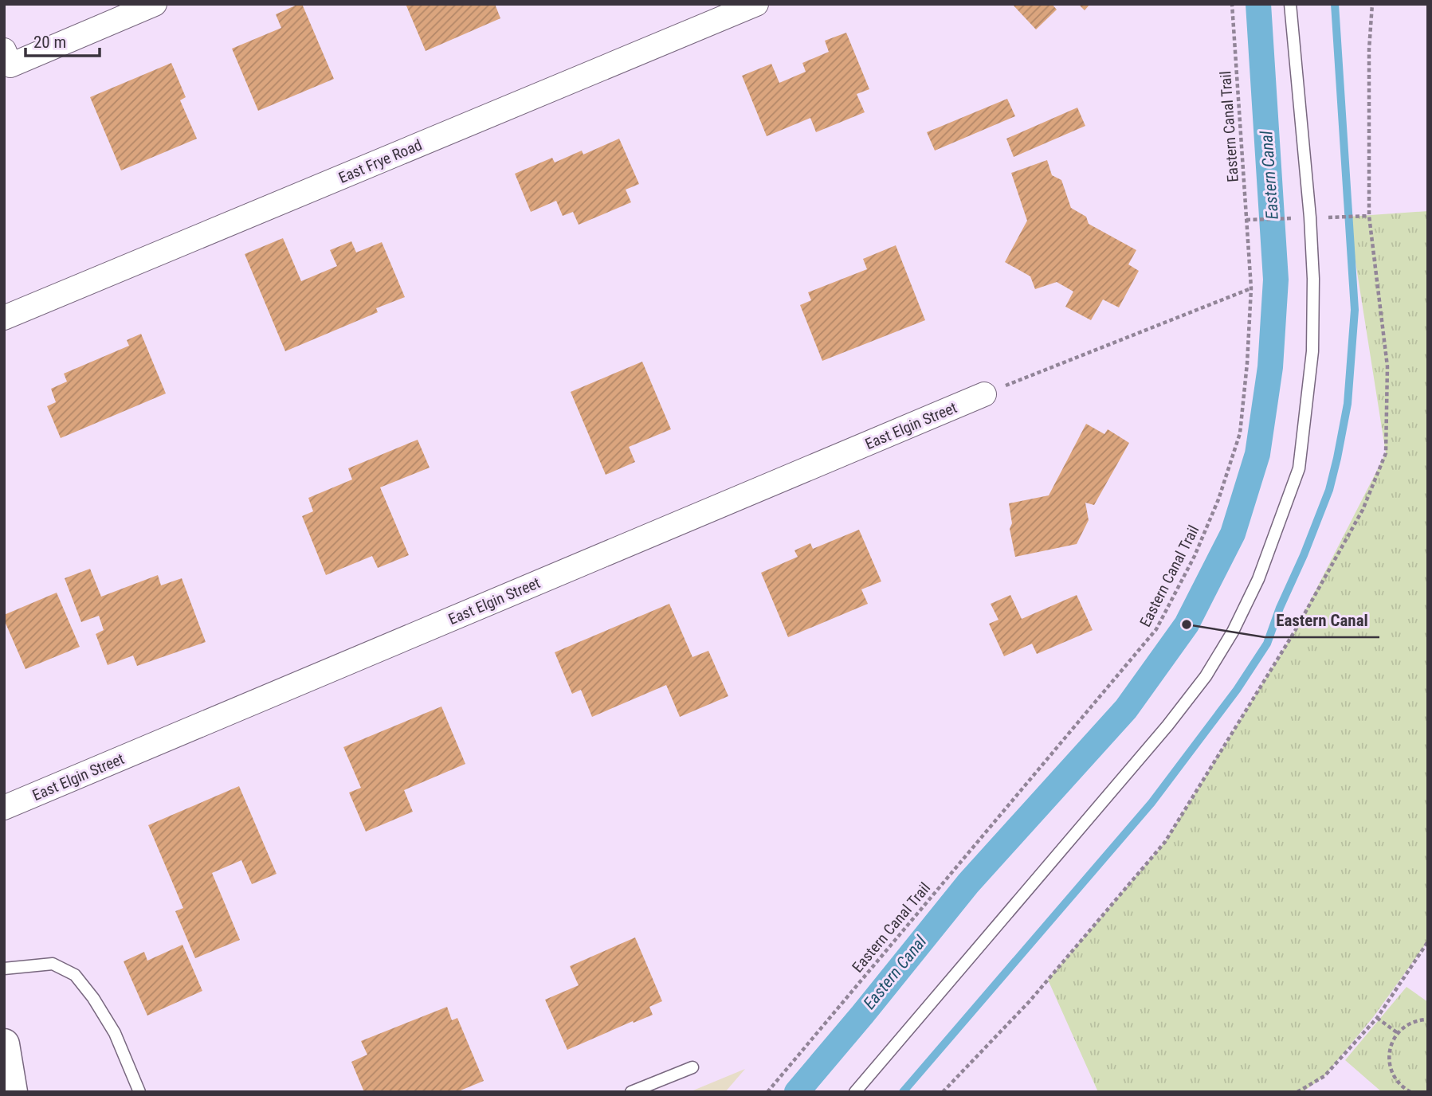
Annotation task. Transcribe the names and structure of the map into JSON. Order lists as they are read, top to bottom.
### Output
{
  "streets": {
    "street": ["East Frye Road", "East Elgin Street"],
    "path": ["Eastern Canal Trail"]
  },
  "water": ["Eastern Canal"],
  "places": ["Eastern Canal"],
  "scale_bar": "20 m"
}
